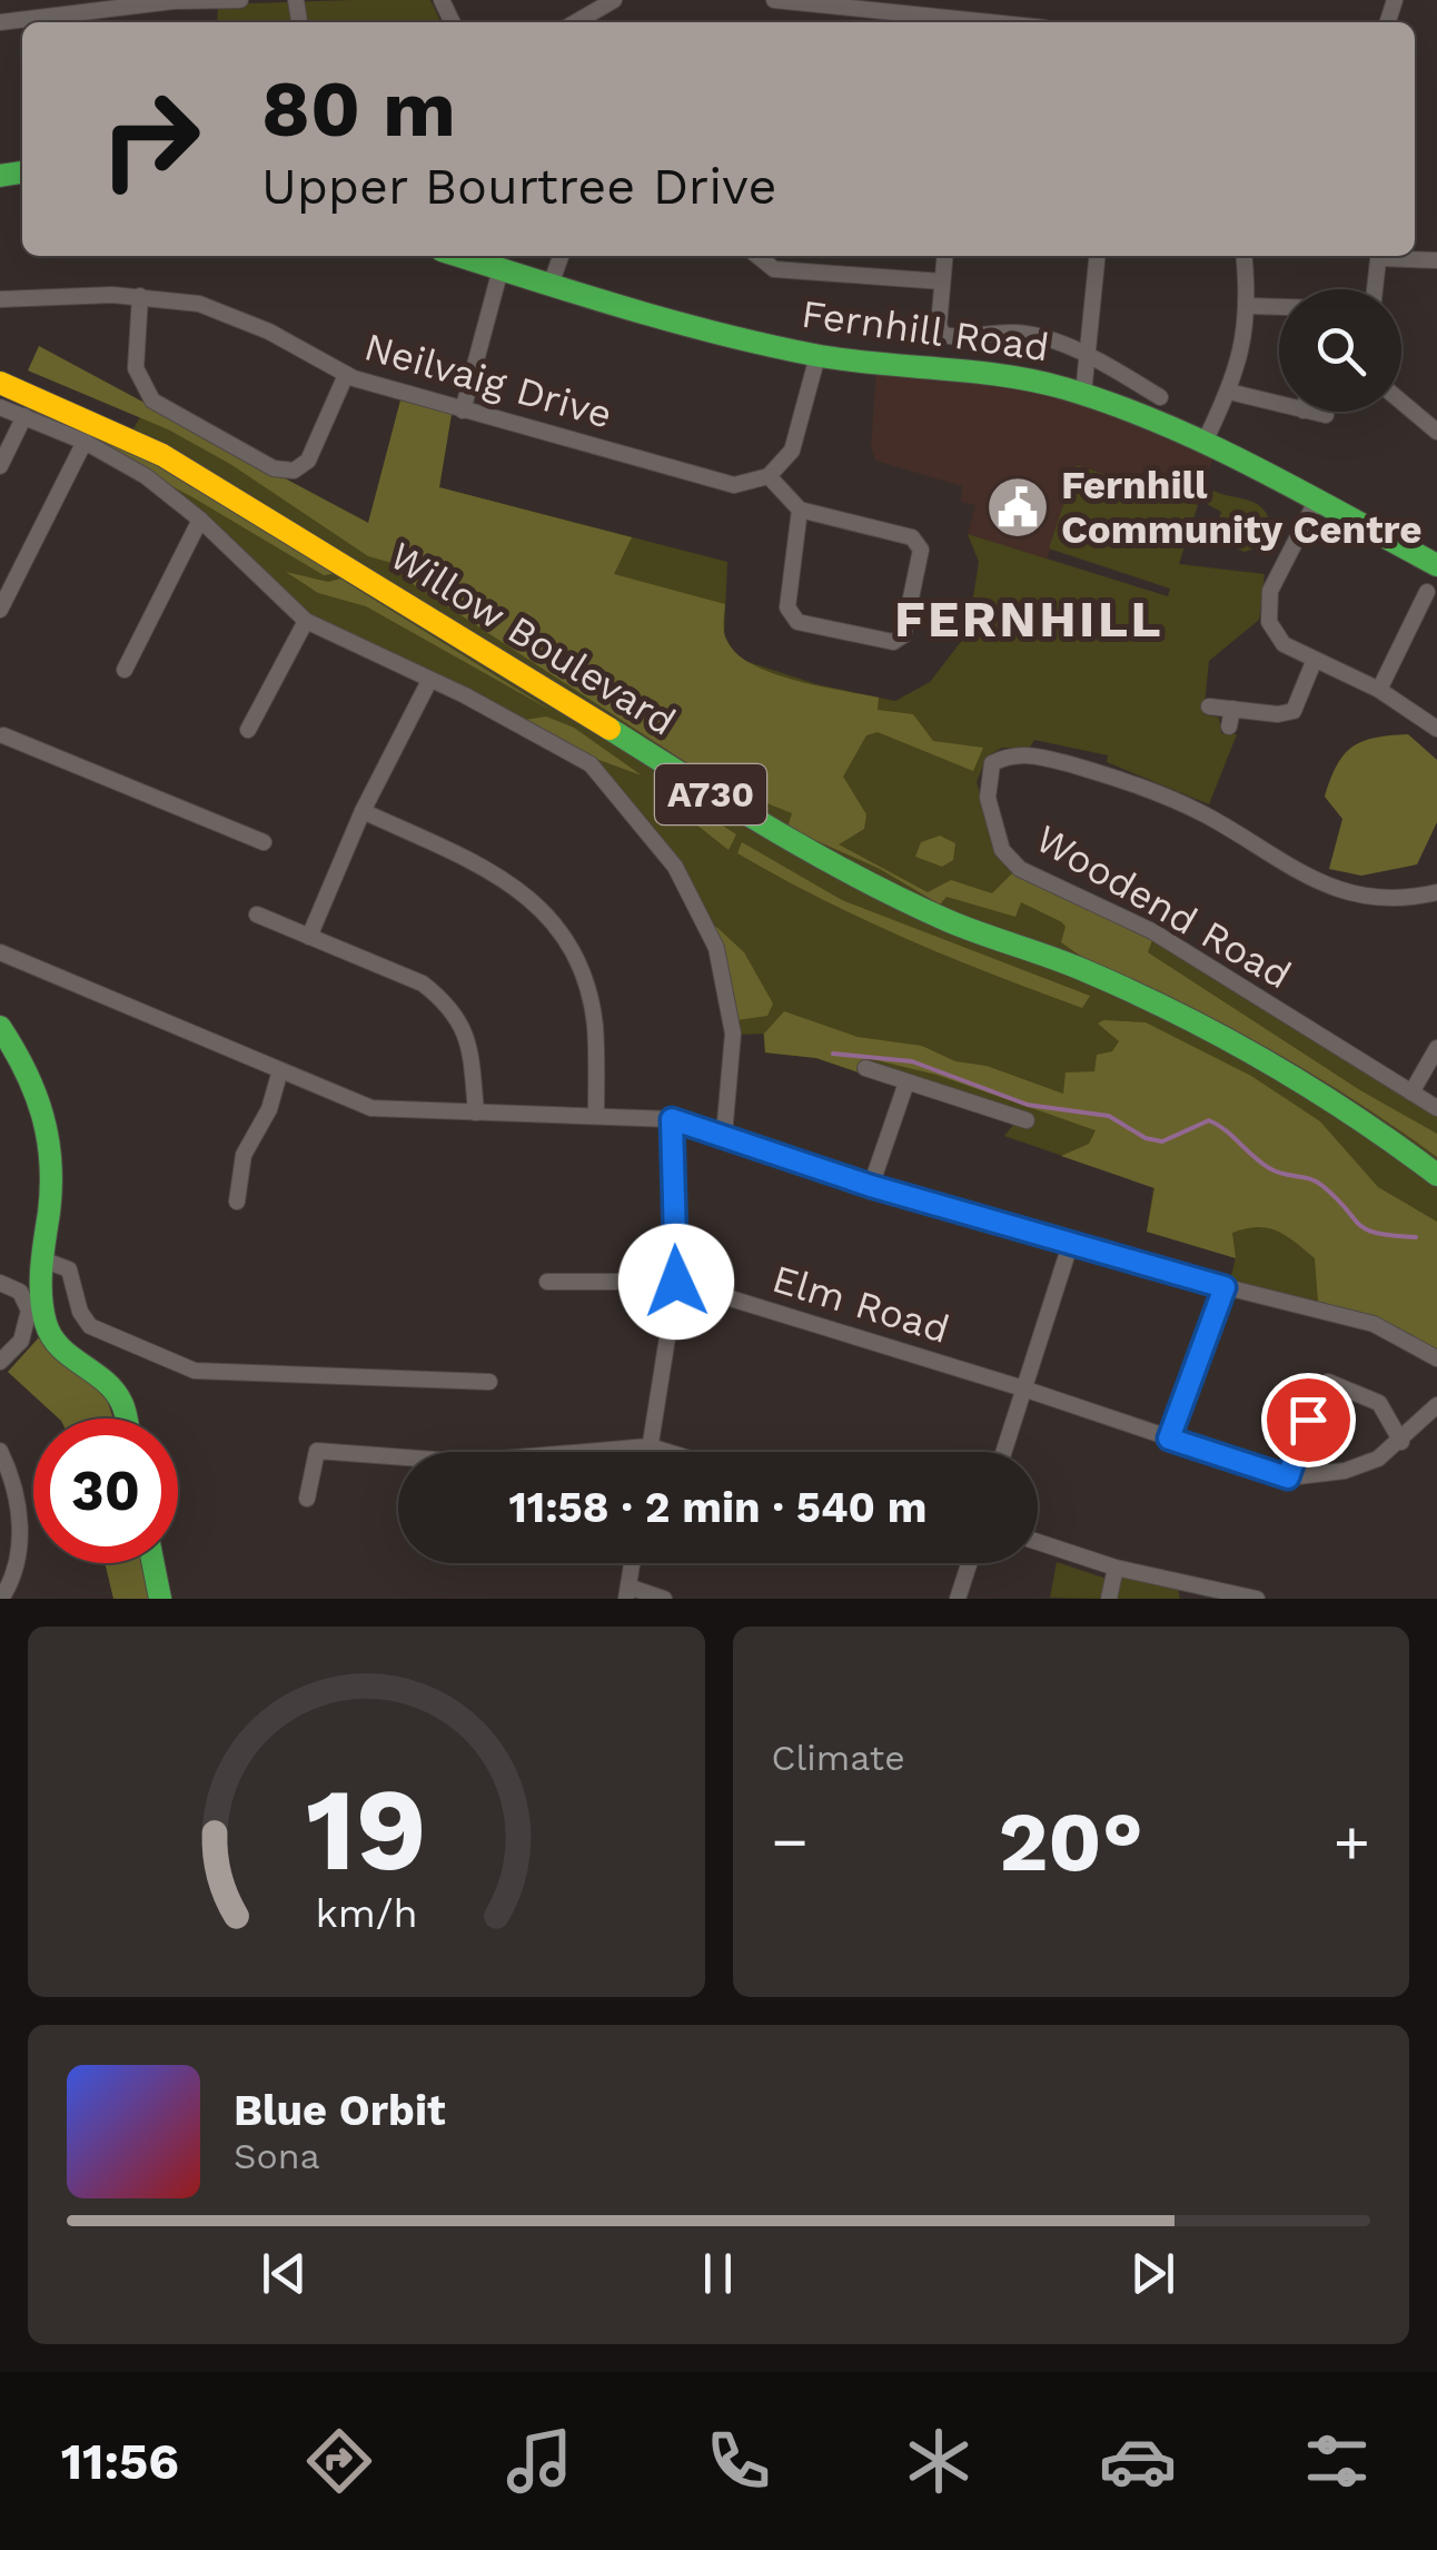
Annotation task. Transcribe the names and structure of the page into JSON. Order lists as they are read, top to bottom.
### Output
{
  "streets": {
    "main road": ["Fernhill Road", "Willow Boulevard", "A730"],
    "street": ["Neilvaig Drive", "Woodend Road", "Elm Road"]
  },
  "districts": ["FERNHILL"],
  "places": {
    "public building": ["Fernhill Community Centre"]
  },
  "page": {
    "turn": ["80 m", "Upper Bourtree Drive"],
    "limit": "30",
    "trip": "11:58 · 2 min · 540 m",
    "tile": "Climate",
    "heat": ["−", "20°", "+"],
    "song": ["Blue Orbit", "Sona"],
    "tabs": "11:56",
    "gauge": ["19", "km/h"]
  }
}
